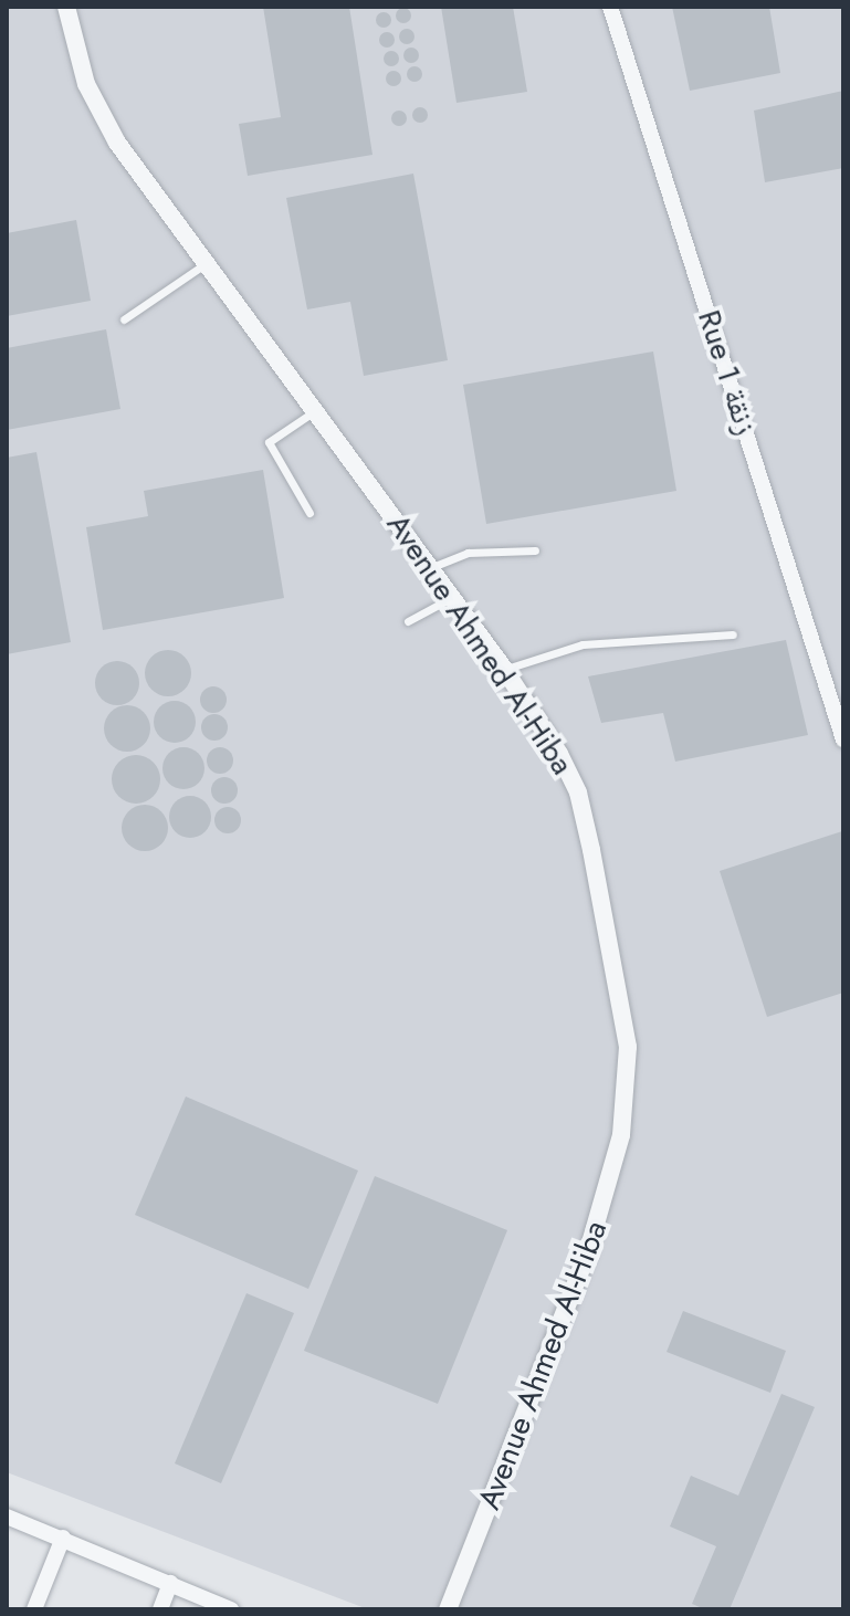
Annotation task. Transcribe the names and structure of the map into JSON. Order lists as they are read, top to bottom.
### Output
{
  "streets": {
    "street": ["Rue 1 زنقة", "Avenue Ahmed Al-Hiba"]
  }
}
